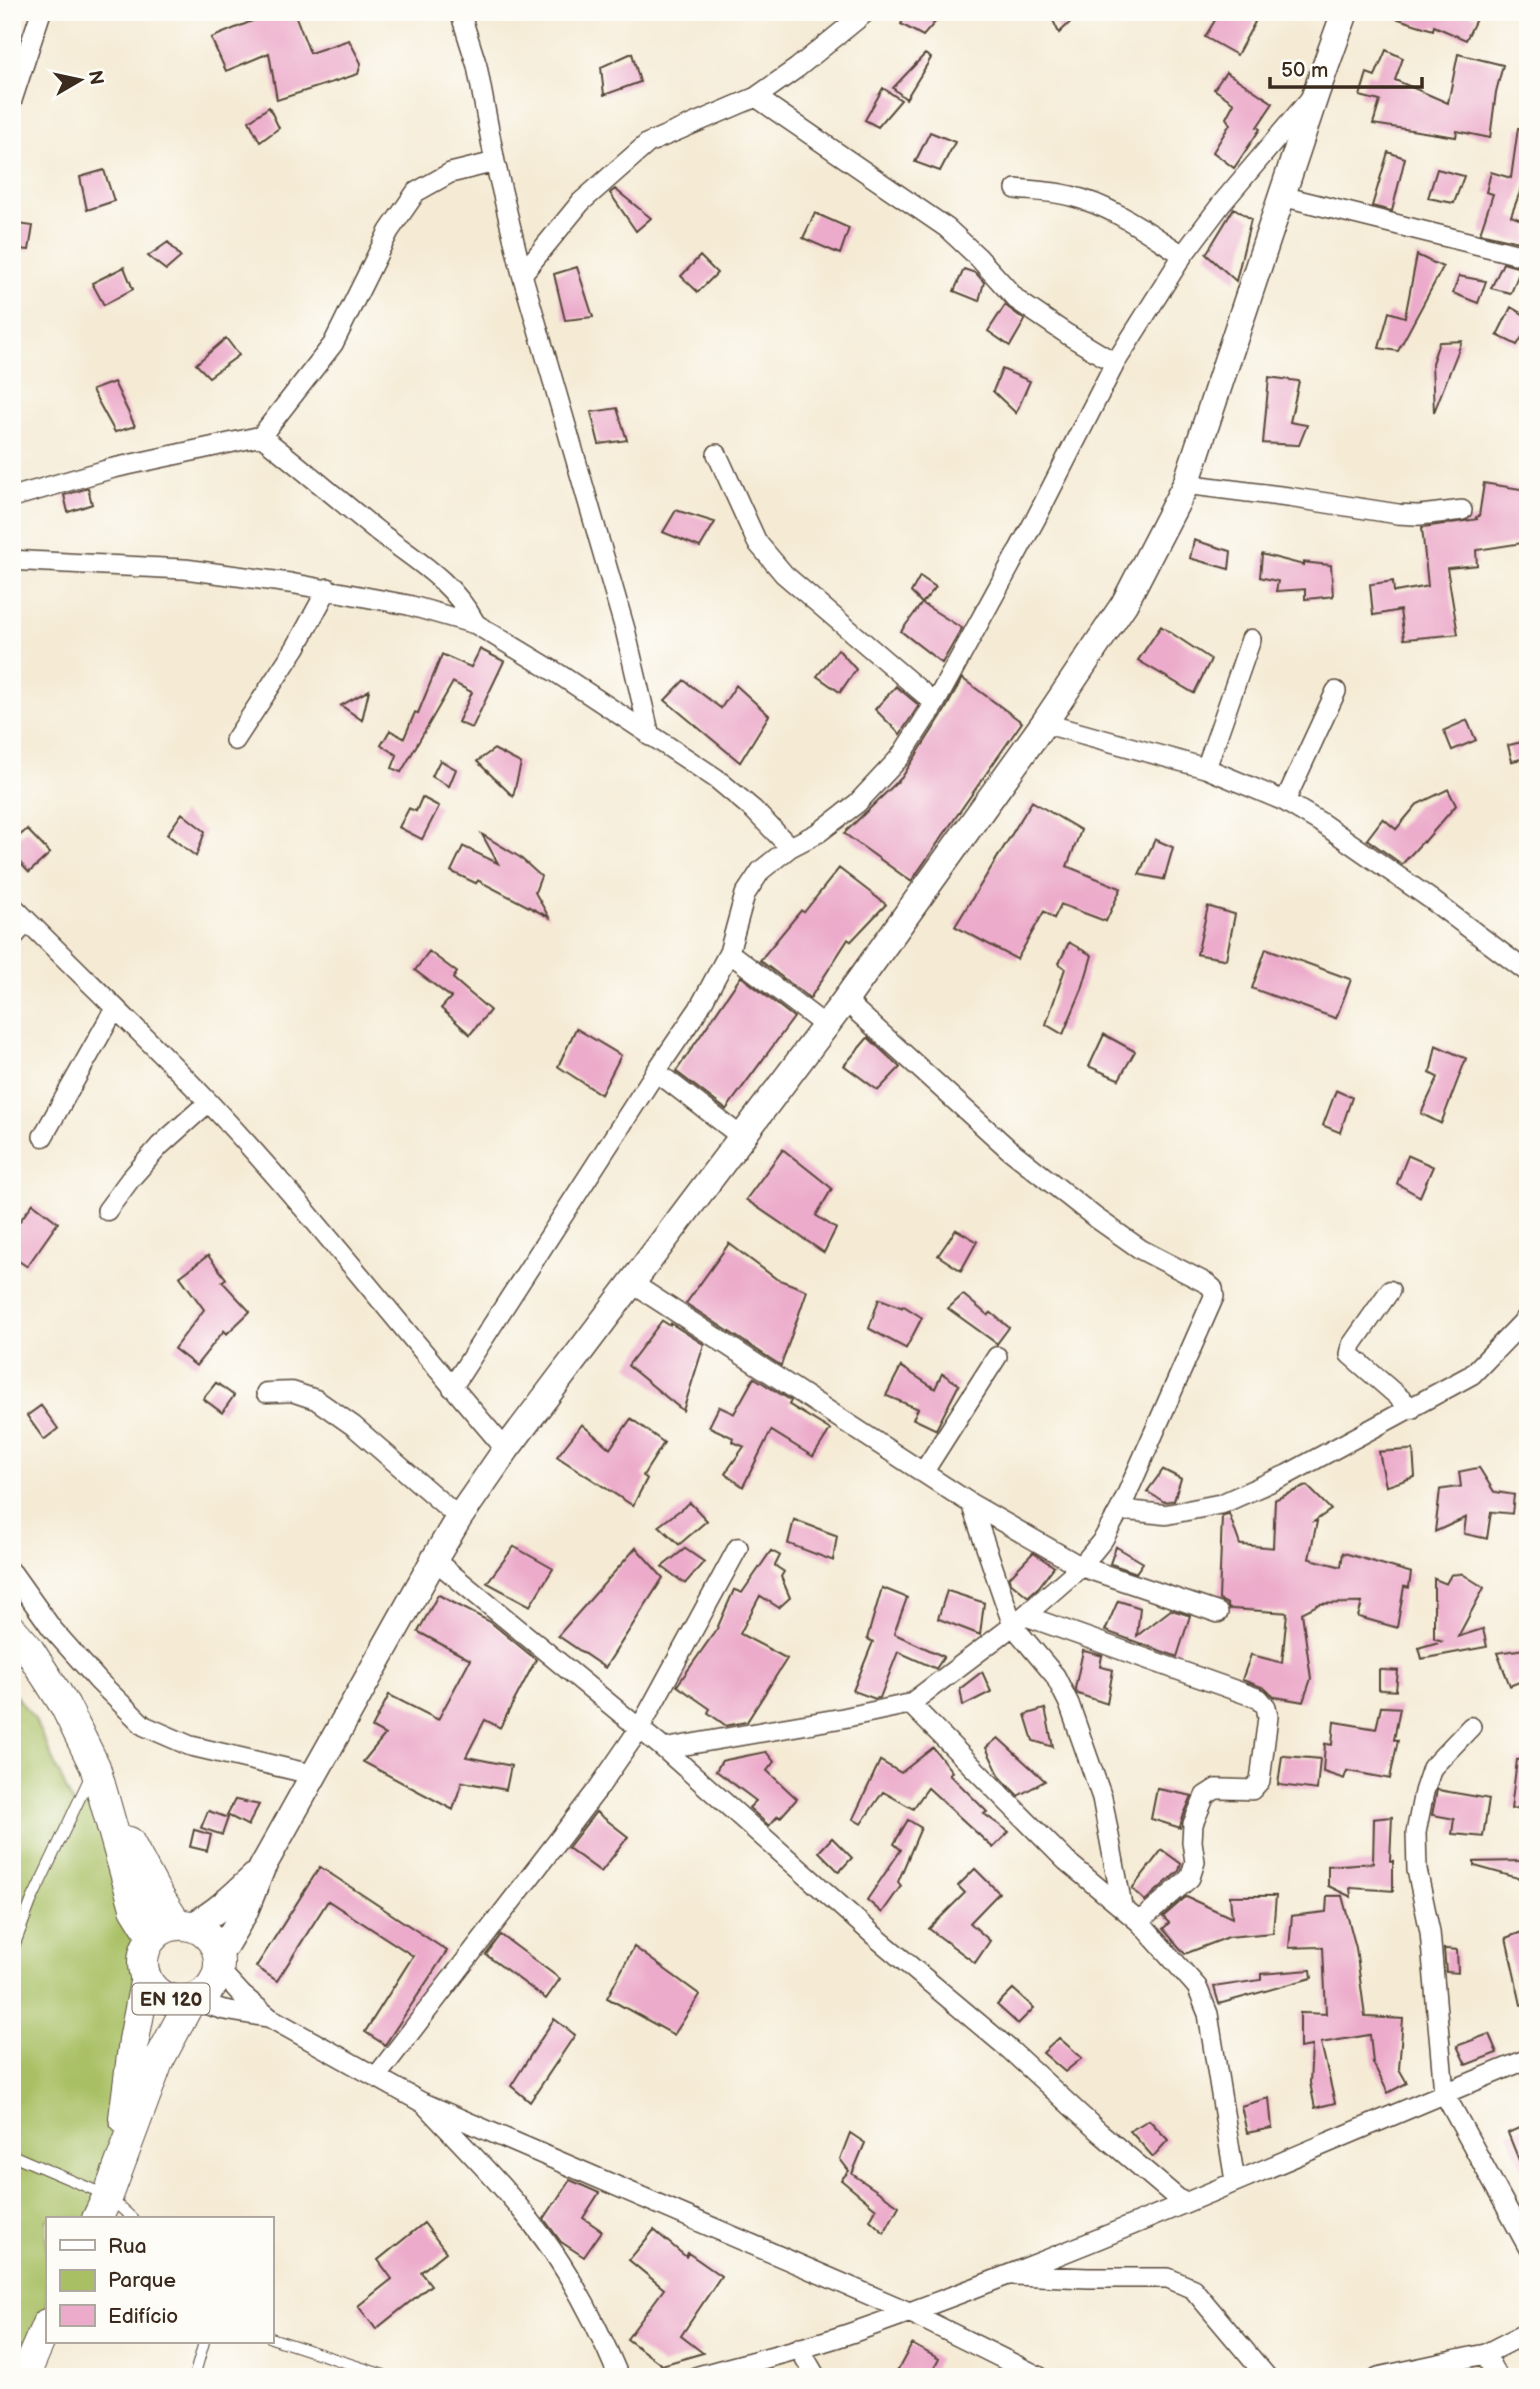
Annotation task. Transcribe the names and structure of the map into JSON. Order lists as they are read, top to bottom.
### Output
{
  "streets": {
    "main road": ["EN 120"]
  },
  "legend": ["Rua", "Parque", "Edifício"],
  "scale_bar": "50 m",
  "north": "right"
}
